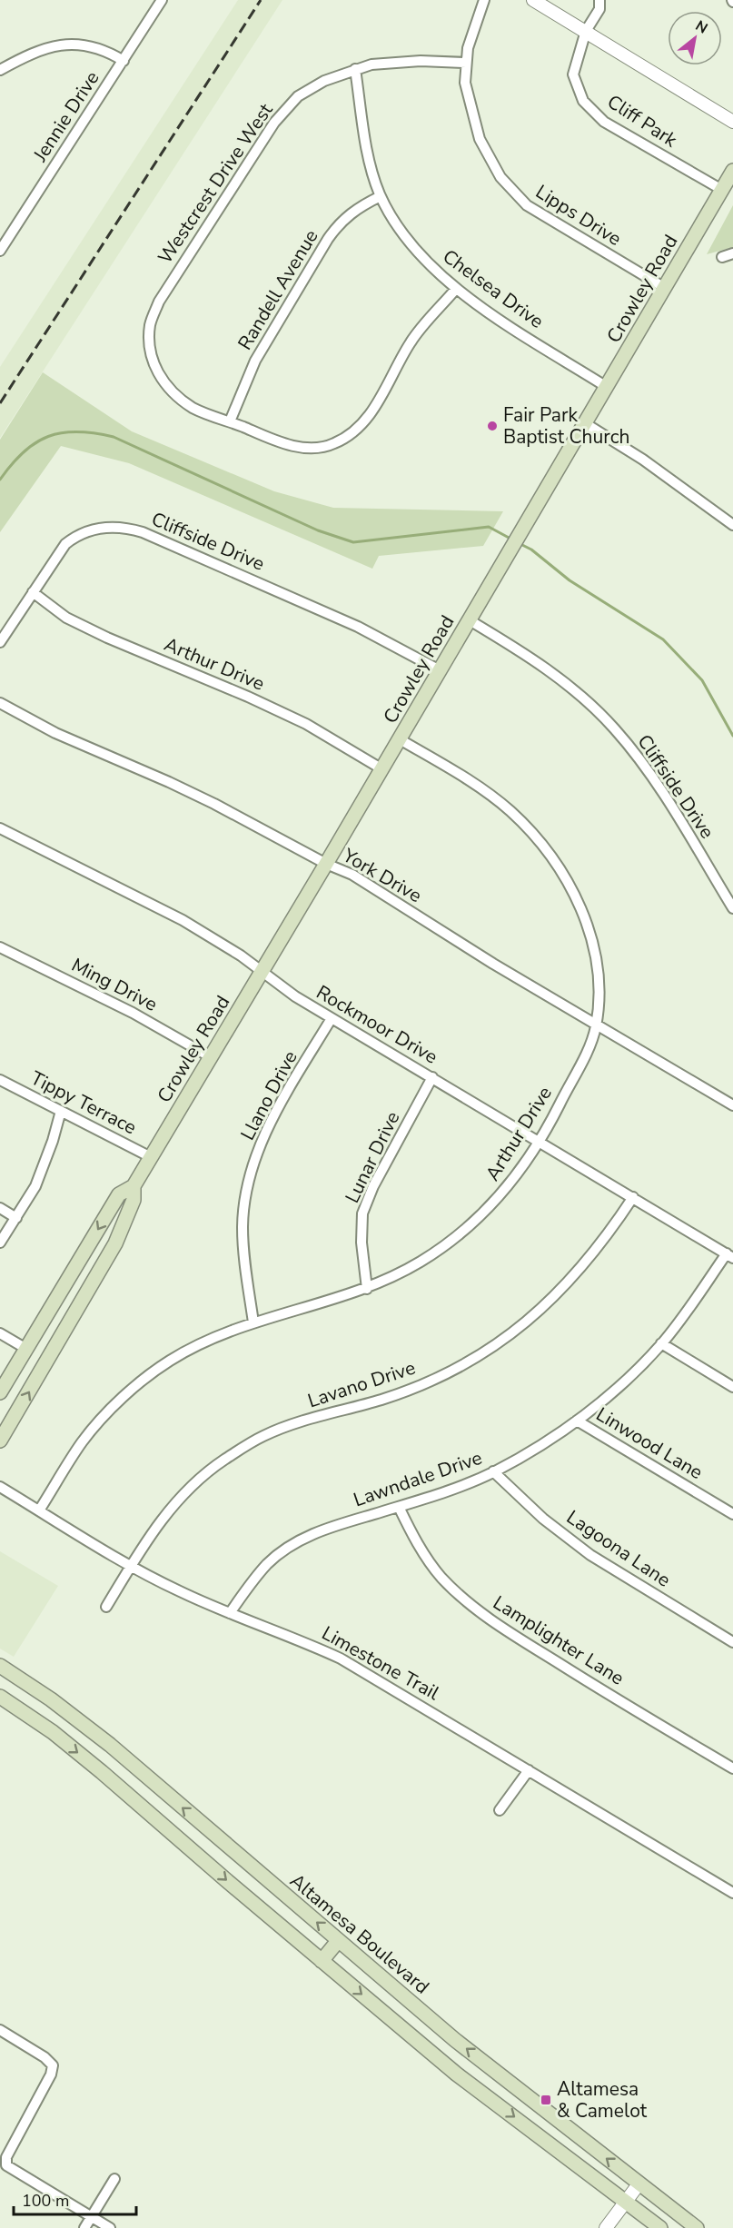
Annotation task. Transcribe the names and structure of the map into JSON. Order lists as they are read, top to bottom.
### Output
{
  "streets": {
    "main road": ["Crowley Road", "Altamesa Boulevard"],
    "street": [
      "Jennie Drive",
      "Cliff Park",
      "Westcrest Drive West",
      "Lipps Drive",
      "Chelsea Drive",
      "Randell Avenue",
      "Cliffside Drive",
      "Arthur Drive",
      "York Drive",
      "Ming Drive",
      "Rockmoor Drive",
      "Llano Drive",
      "Tippy Terrace",
      "Lunar Drive",
      "Lavano Drive",
      "Linwood Lane",
      "Lawndale Drive",
      "Lagoona Lane",
      "Lamplighter Lane",
      "Limestone Trail"
    ]
  },
  "crossings": [
    ["Cliff Park", "Crowley Road"],
    ["Westcrest Drive West", "Lipps Drive"],
    ["Westcrest Drive West", "Chelsea Drive"],
    ["Westcrest Drive West", "Randell Avenue"],
    ["Lipps Drive", "Crowley Road"],
    ["Chelsea Drive", "Crowley Road"],
    ["Chelsea Drive", "Randell Avenue"],
    ["Crowley Road", "Cliffside Drive"],
    ["Crowley Road", "Arthur Drive"],
    ["Crowley Road", "York Drive"],
    ["Crowley Road", "Ming Drive"],
    ["Crowley Road", "Rockmoor Drive"],
    ["Crowley Road", "Tippy Terrace"],
    ["Cliffside Drive", "Arthur Drive"],
    ["Arthur Drive", "York Drive"],
    ["Arthur Drive", "Rockmoor Drive"],
    ["Arthur Drive", "Llano Drive"],
    ["Arthur Drive", "Lunar Drive"],
    ["Arthur Drive", "Limestone Trail"],
    ["Rockmoor Drive", "Llano Drive"],
    ["Rockmoor Drive", "Lunar Drive"],
    ["Rockmoor Drive", "Lavano Drive"],
    ["Rockmoor Drive", "Lawndale Drive"],
    ["Lavano Drive", "Limestone Trail"],
    ["Linwood Lane", "Lawndale Drive"],
    ["Lawndale Drive", "Lagoona Lane"],
    ["Lawndale Drive", "Lamplighter Lane"],
    ["Lawndale Drive", "Limestone Trail"]
  ],
  "places": {
    "other": ["Fair Park Baptist Church"],
    "transit": ["Altamesa & Camelot"]
  },
  "scale_bar": "100 m",
  "north": "top right"
}
